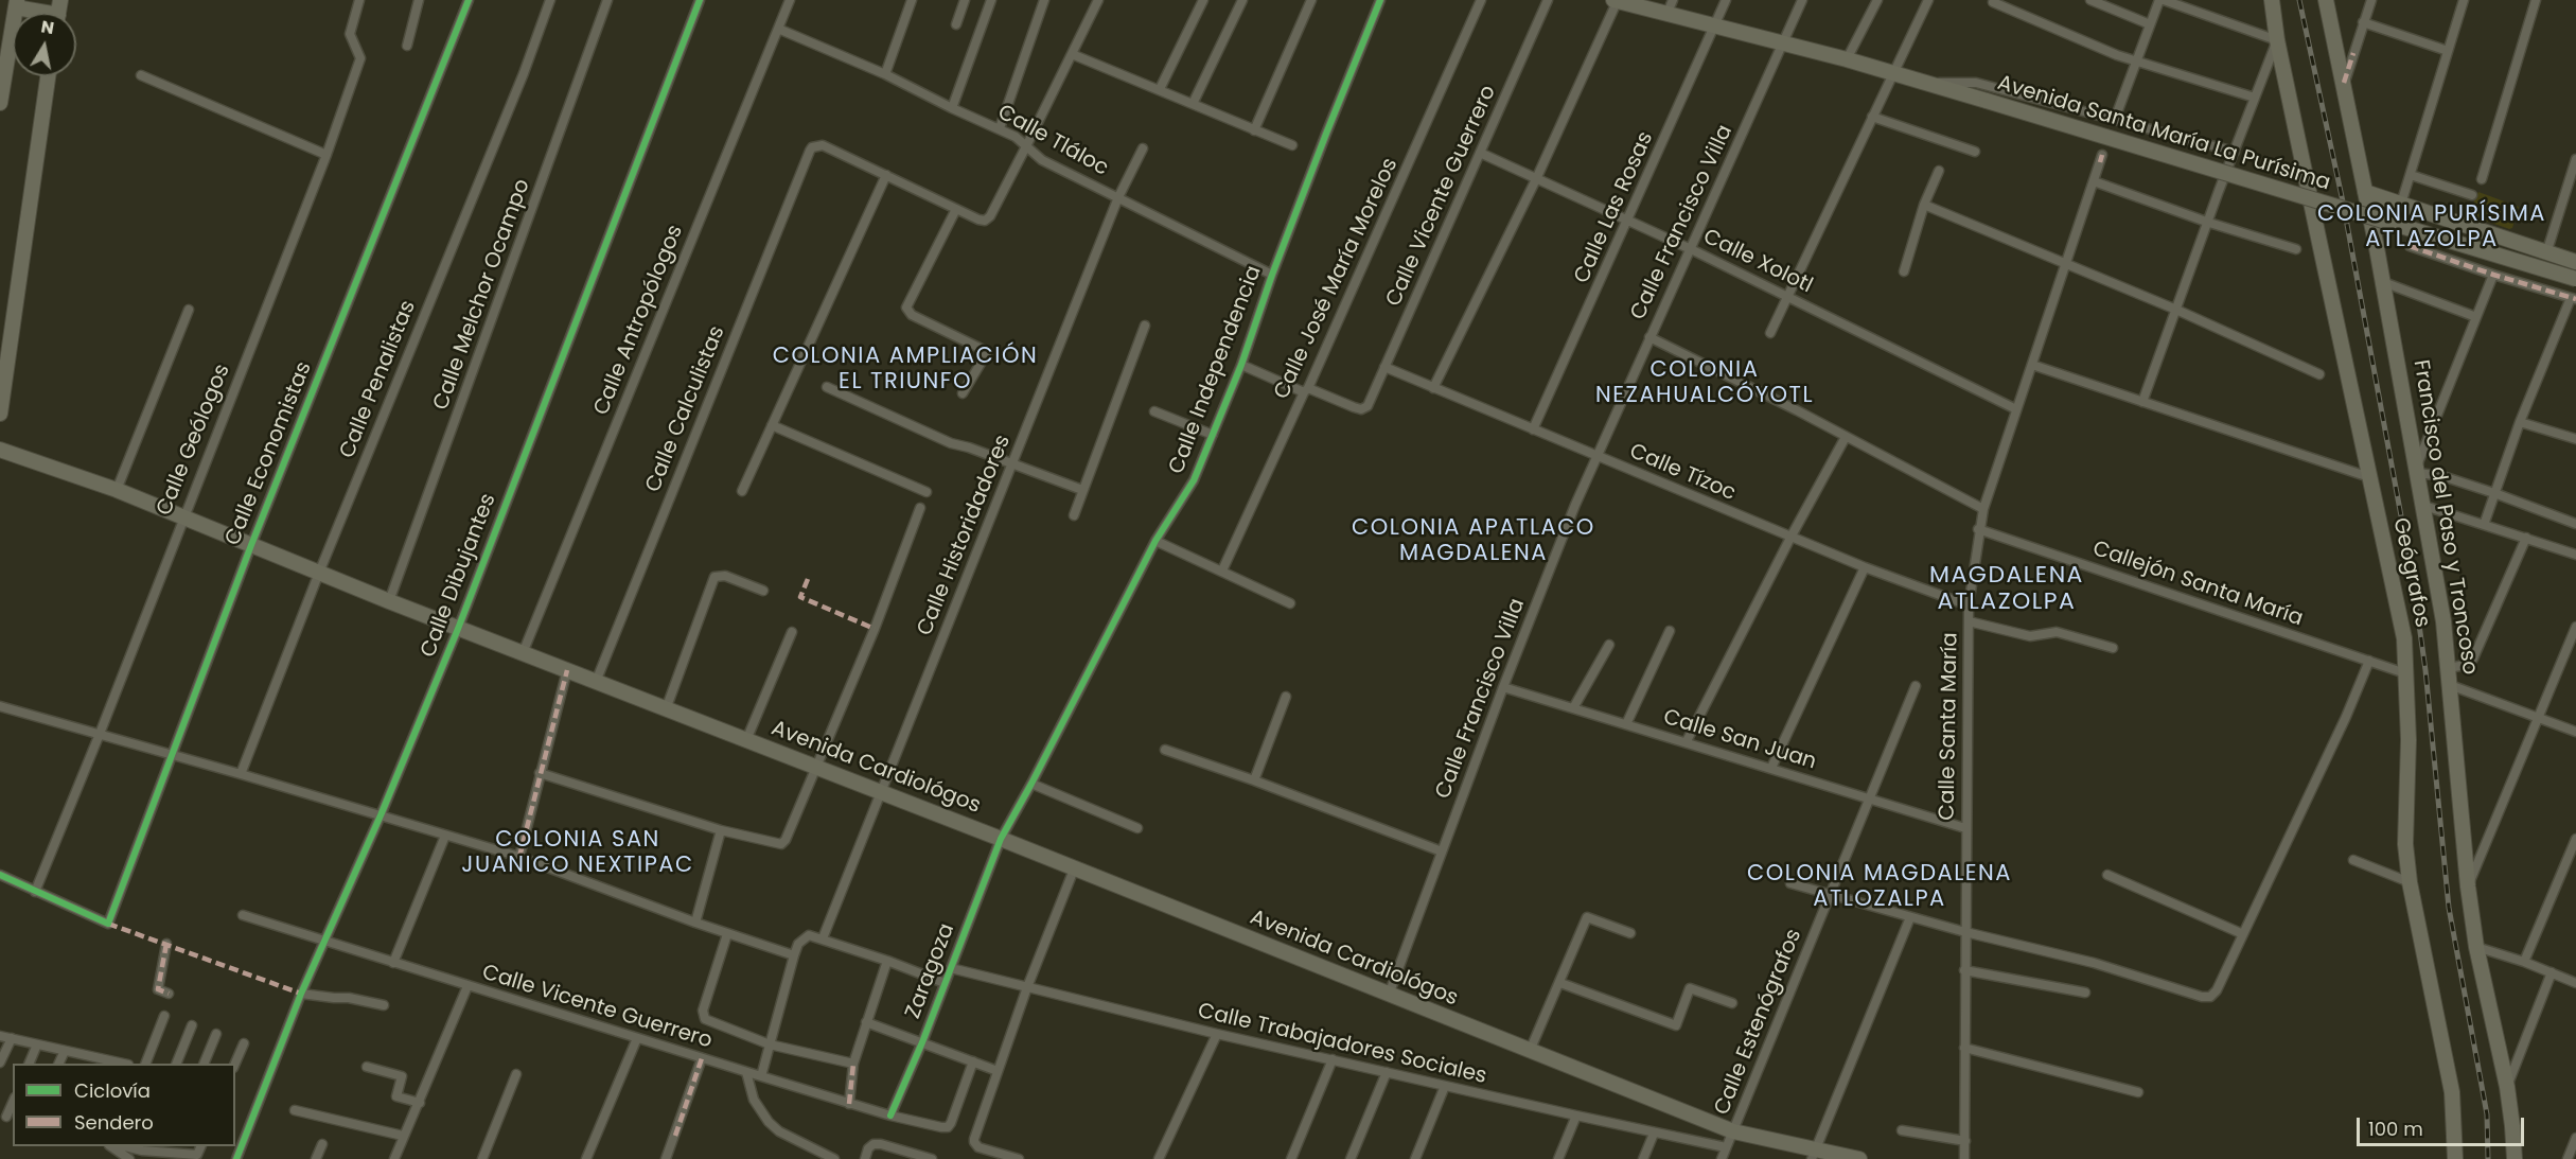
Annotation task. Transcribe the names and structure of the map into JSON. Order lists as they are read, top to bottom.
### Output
{
  "streets": {
    "main road": [
      "Avenida Santa María La Purísima",
      "Francisco del Paso y Troncoso",
      "Geógrafos",
      "Avenida Cardiológos"
    ],
    "street": [
      "Calle Tláloc",
      "Calle Vicente Guerrero",
      "Calle Las Rosas",
      "Calle Francisco Villa",
      "Calle Xolotl",
      "Calle José María Morelos",
      "Calle Melchor Ocampo",
      "Calle Antropólogos",
      "Calle Independencia",
      "Calle Penalistas",
      "Calle Calculistas",
      "Calle Geólogos",
      "Calle Economistas",
      "Calle Tízoc",
      "Calle Historidadores",
      "Calle Dibujantes",
      "Callejón Santa María",
      "Calle Santa María",
      "Calle San Juan",
      "Zaragoza",
      "Calle Estenógrafos",
      "Calle Trabajadores Sociales"
    ]
  },
  "crossings": [
    ["Avenida Santa María La Purísima", "Calle Las Rosas"],
    ["Avenida Santa María La Purísima", "Calle Francisco Villa"],
    ["Calle Tláloc", "Calle Antropólogos"],
    ["Calle Tláloc", "Calle Independencia"],
    ["Calle Tláloc", "Calle Historidadores"],
    ["Calle Vicente Guerrero", "Calle Xolotl"],
    ["Calle Vicente Guerrero", "Calle José María Morelos"],
    ["Calle Vicente Guerrero", "Calle Tízoc"],
    ["Calle Vicente Guerrero", "Calle Dibujantes"],
    ["Calle Vicente Guerrero", "Zaragoza"],
    ["Calle Las Rosas", "Calle Xolotl"],
    ["Calle Las Rosas", "Calle Tízoc"],
    ["Calle Francisco Villa", "Calle Xolotl"],
    ["Calle Francisco Villa", "Calle Tízoc"],
    ["Calle Francisco Villa", "Calle San Juan"],
    ["Calle Francisco Villa", "Avenida Cardiológos"],
    ["Calle Xolotl", "Calle Santa María"],
    ["Calle Melchor Ocampo", "Avenida Cardiológos"],
    ["Calle Antropólogos", "Avenida Cardiológos"],
    ["Calle Independencia", "Avenida Cardiológos"],
    ["Calle Independencia", "Zaragoza"],
    ["Calle Penalistas", "Avenida Cardiológos"],
    ["Calle Calculistas", "Avenida Cardiológos"],
    ["Calle Geólogos", "Calle Economistas"],
    ["Calle Geólogos", "Avenida Cardiológos"],
    ["Calle Economistas", "Avenida Cardiológos"],
    ["Calle Tízoc", "Calle Santa María"],
    ["Calle Historidadores", "Avenida Cardiológos"],
    ["Geógrafos", "Callejón Santa María"],
    ["Calle Dibujantes", "Avenida Cardiológos"],
    ["Callejón Santa María", "Calle Santa María"],
    ["Calle Santa María", "Calle San Juan"],
    ["Calle San Juan", "Calle Estenógrafos"],
    ["Avenida Cardiológos", "Zaragoza"],
    ["Avenida Cardiológos", "Calle Estenógrafos"],
    ["Zaragoza", "Calle Trabajadores Sociales"],
    ["Calle Estenógrafos", "Calle Trabajadores Sociales"]
  ],
  "districts": [
    "COLONIA PURÍSIMA ATLAZOLPA",
    "COLONIA AMPLIACIÓN EL TRIUNFO",
    "COLONIA NEZAHUALCÓYOTL",
    "COLONIA APATLACO MAGDALENA",
    "MAGDALENA ATLAZOLPA",
    "COLONIA SAN JUANICO NEXTIPAC",
    "COLONIA MAGDALENA ATLOZALPA"
  ],
  "legend": ["Ciclovía", "Sendero"],
  "scale_bar": "100 m",
  "north": "top"
}
